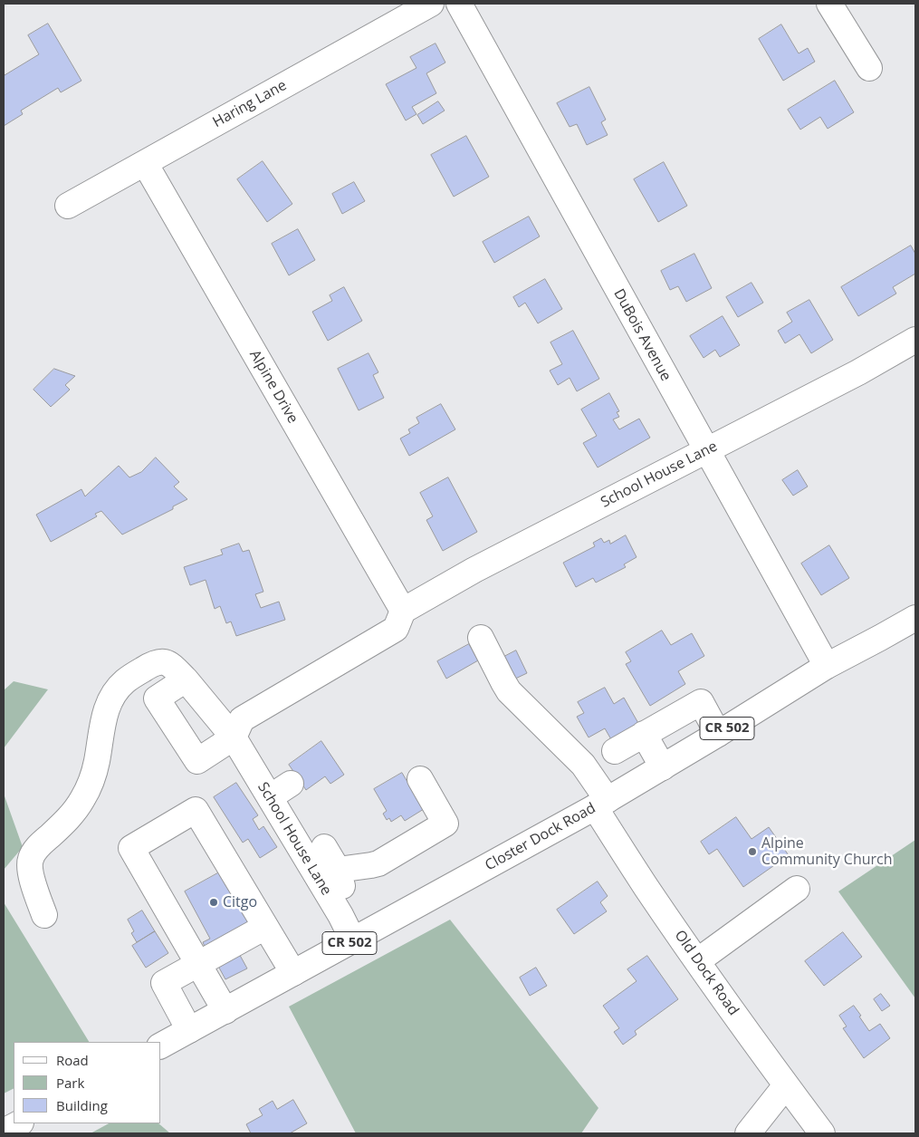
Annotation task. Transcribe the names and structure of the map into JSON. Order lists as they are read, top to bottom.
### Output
{
  "streets": {
    "street": [
      "Haring Lane",
      "DuBois Avenue",
      "Alpine Drive",
      "School House Lane",
      "CR 502",
      "Closter Dock Road",
      "Old Dock Road"
    ]
  },
  "crossings": [
    ["Haring Lane", "Alpine Drive"],
    ["DuBois Avenue", "School House Lane"],
    ["DuBois Avenue", "Closter Dock Road"],
    ["Alpine Drive", "School House Lane"],
    ["School House Lane", "Closter Dock Road"],
    ["Closter Dock Road", "Old Dock Road"]
  ],
  "places": ["Alpine Community Church", "Citgo"],
  "legend": ["Road", "Park", "Building"]
}
